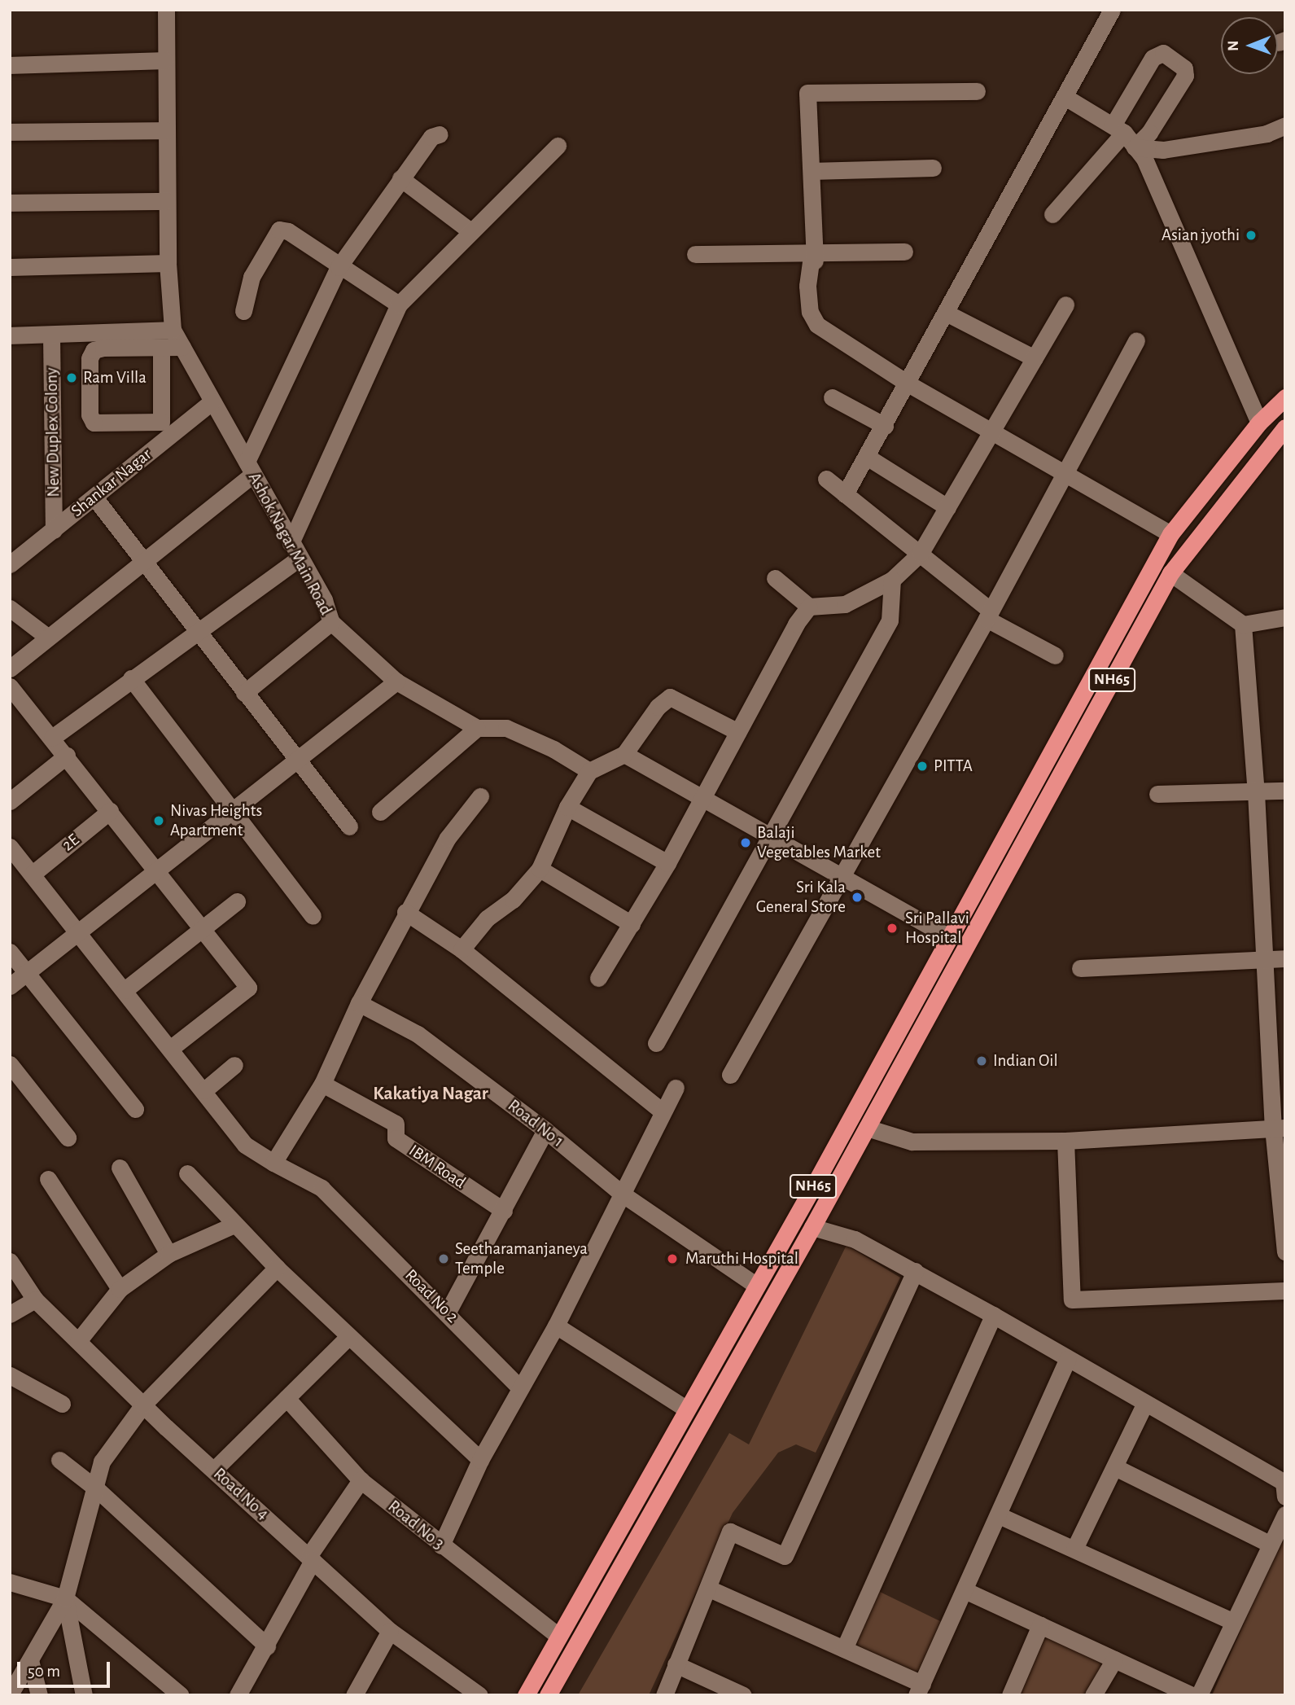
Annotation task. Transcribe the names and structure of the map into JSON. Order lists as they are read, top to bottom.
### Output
{
  "streets": {
    "highway": ["NH65"],
    "street": [
      "New Duplex Colony",
      "Shankar Nagar",
      "Ashok Nagar Main Road",
      "2E",
      "Road No 1",
      "IBM Road",
      "Road No 2",
      "Road No 4",
      "Road No 3"
    ]
  },
  "crossings": [
    ["New Duplex Colony", "Shankar Nagar"],
    ["Shankar Nagar", "Ashok Nagar Main Road"],
    ["NH65", "Road No 1"],
    ["NH65", "Road No 3"]
  ],
  "districts": ["Kakatiya Nagar"],
  "places": [
    "Asian jyothi",
    "Ram Villa",
    "PITTA",
    "Nivas Heights Apartment",
    "Balaji Vegetables Market",
    "Sri Kala General Store",
    "Sri Pallavi Hospital",
    "Indian Oil",
    "Seetharamanjaneya Temple",
    "Maruthi Hospital"
  ],
  "scale_bar": "50 m",
  "north": "left"
}
